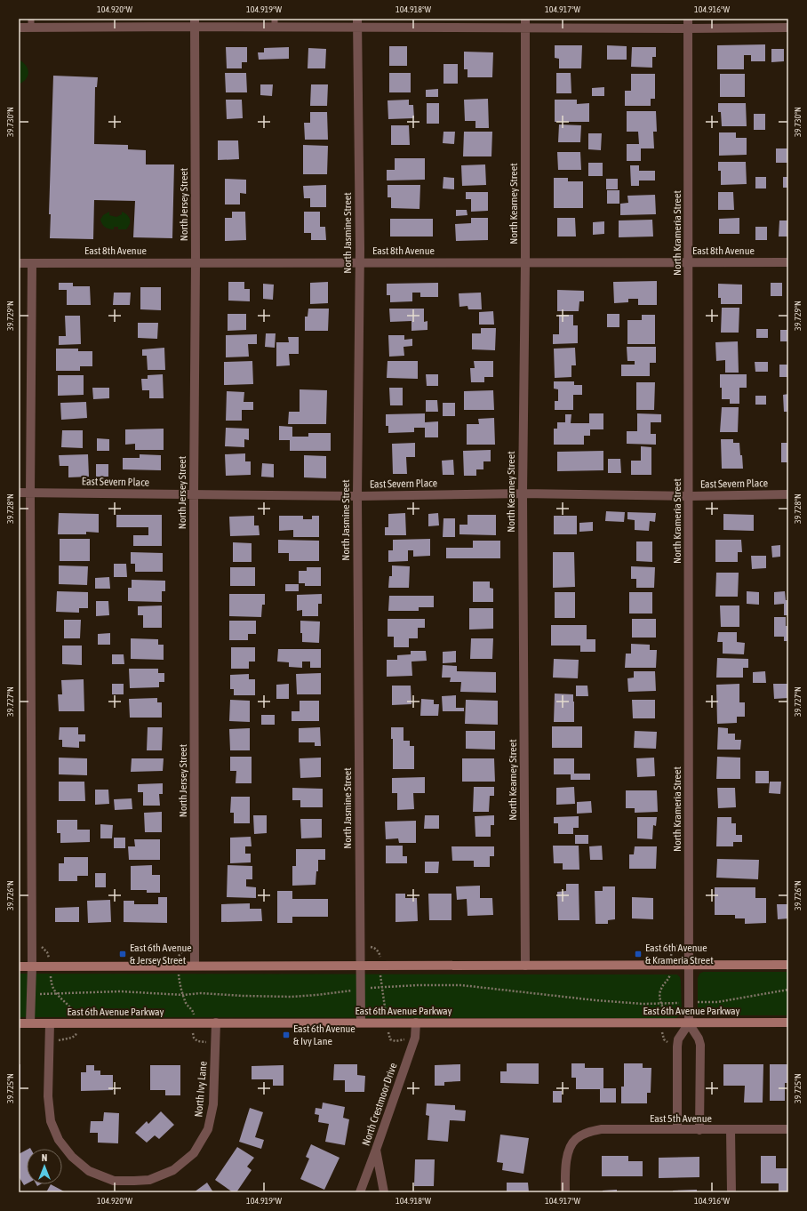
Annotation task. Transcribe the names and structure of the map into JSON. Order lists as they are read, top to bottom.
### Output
{
  "streets": {
    "main road": ["East 6th Avenue Parkway"],
    "street": [
      "North Kearney Street",
      "North Jersey Street",
      "North Jasmine Street",
      "North Krameria Street",
      "East 8th Avenue",
      "East Severn Place",
      "North Ivy Lane",
      "North Crestmoor Drive",
      "East 5th Avenue"
    ]
  },
  "crossings": [
    ["North Kearney Street", "East 8th Avenue"],
    ["North Kearney Street", "East Severn Place"],
    ["North Jersey Street", "East 8th Avenue"],
    ["North Jersey Street", "East Severn Place"],
    ["North Jasmine Street", "East 8th Avenue"],
    ["North Jasmine Street", "East Severn Place"],
    ["North Jasmine Street", "East 6th Avenue Parkway"],
    ["North Krameria Street", "East 8th Avenue"],
    ["North Krameria Street", "East Severn Place"],
    ["North Krameria Street", "East 6th Avenue Parkway"],
    ["East 6th Avenue Parkway", "North Ivy Lane"],
    ["East 6th Avenue Parkway", "North Crestmoor Drive"]
  ],
  "places": {
    "transit": ["East 6th Avenue & Jersey Street", "East 6th Avenue & Krameria Street", "East 6th Avenue & Ivy Lane"]
  },
  "north": "top",
  "coordinates": [
    "104.920°W",
    "104.919°W",
    "104.918°W",
    "104.917°W",
    "104.916°W",
    "39.730°N",
    "39.729°N",
    "39.728°N",
    "39.727°N",
    "39.726°N",
    "39.725°N"
  ]
}
